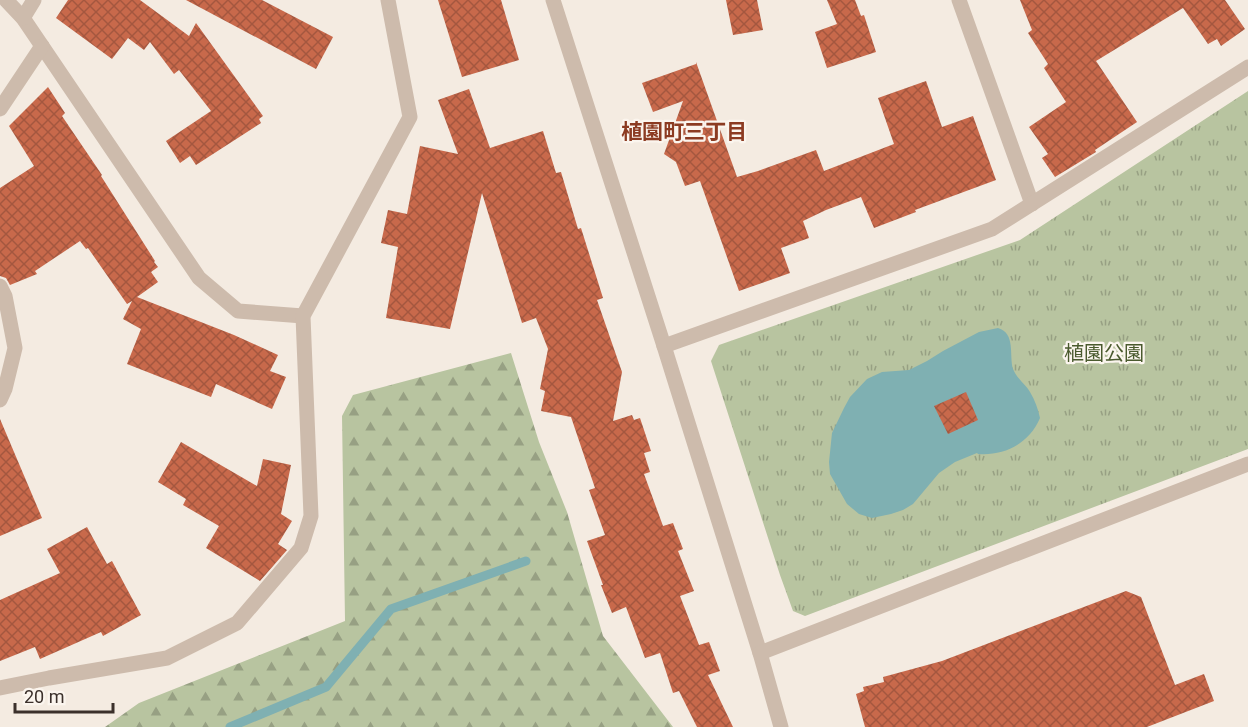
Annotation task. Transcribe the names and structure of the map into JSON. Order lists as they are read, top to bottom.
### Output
{
  "districts": ["植園町三丁目"],
  "parks": ["植園公園"],
  "scale_bar": "20 m"
}
